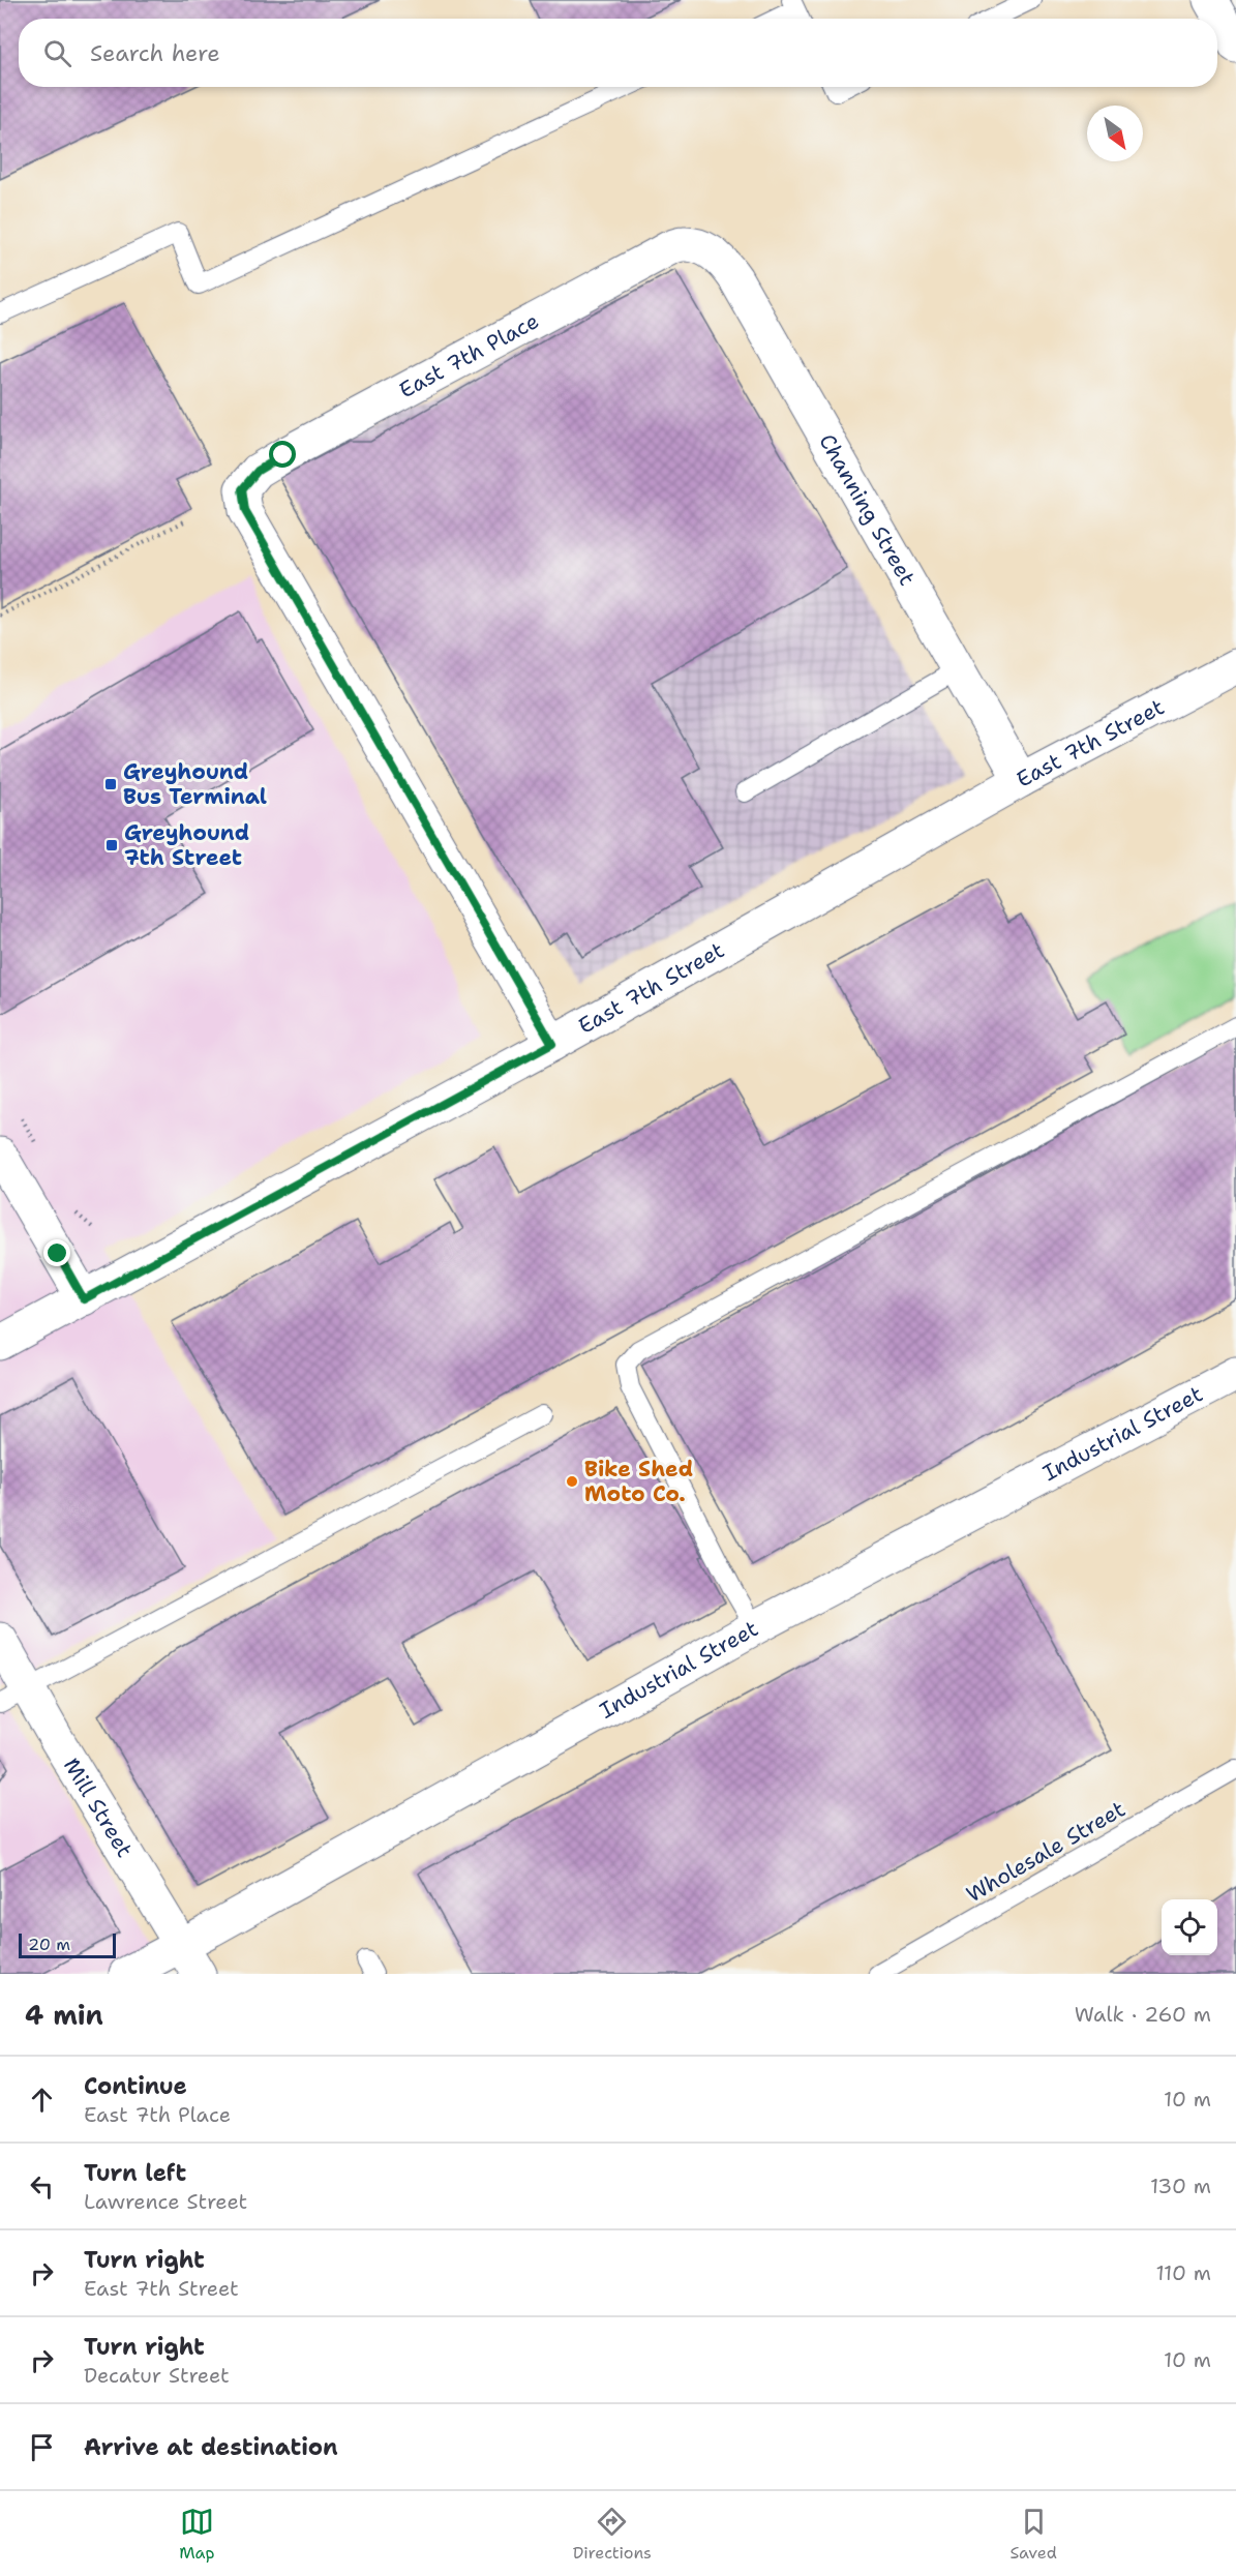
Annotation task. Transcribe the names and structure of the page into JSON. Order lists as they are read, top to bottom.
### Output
{
  "streets": {
    "street": [
      "East 7th Place",
      "Channing Street",
      "East 7th Street",
      "Industrial Street",
      "Mill Street"
    ],
    "lane": ["Wholesale Street"]
  },
  "crossings": [
    ["East 7th Place", "Channing Street"],
    ["East 7th Place", "East 7th Street"],
    ["Channing Street", "East 7th Street"],
    ["Industrial Street", "Mill Street"]
  ],
  "places": {
    "transit": ["Greyhound Bus Terminal", "Greyhound 7th Street"],
    "other": ["Bike Shed Moto Co."]
  },
  "scale_bar": "20 m",
  "north": "bottom right",
  "page": {
    "search": "Search here",
    "scale": "20 m",
    "heading": ["4 min", "Walk · 260 m"],
    "list": [
      ["Continue", "East 7th Place", "10 m"],
      ["Turn left", "Lawrence Street", "130 m"],
      ["Turn right", "East 7th Street", "110 m"],
      ["Turn right", "Decatur Street", "10 m"],
      "Arrive at destination"
    ],
    "nav": ["Map", "Directions", "Saved"]
  }
}
